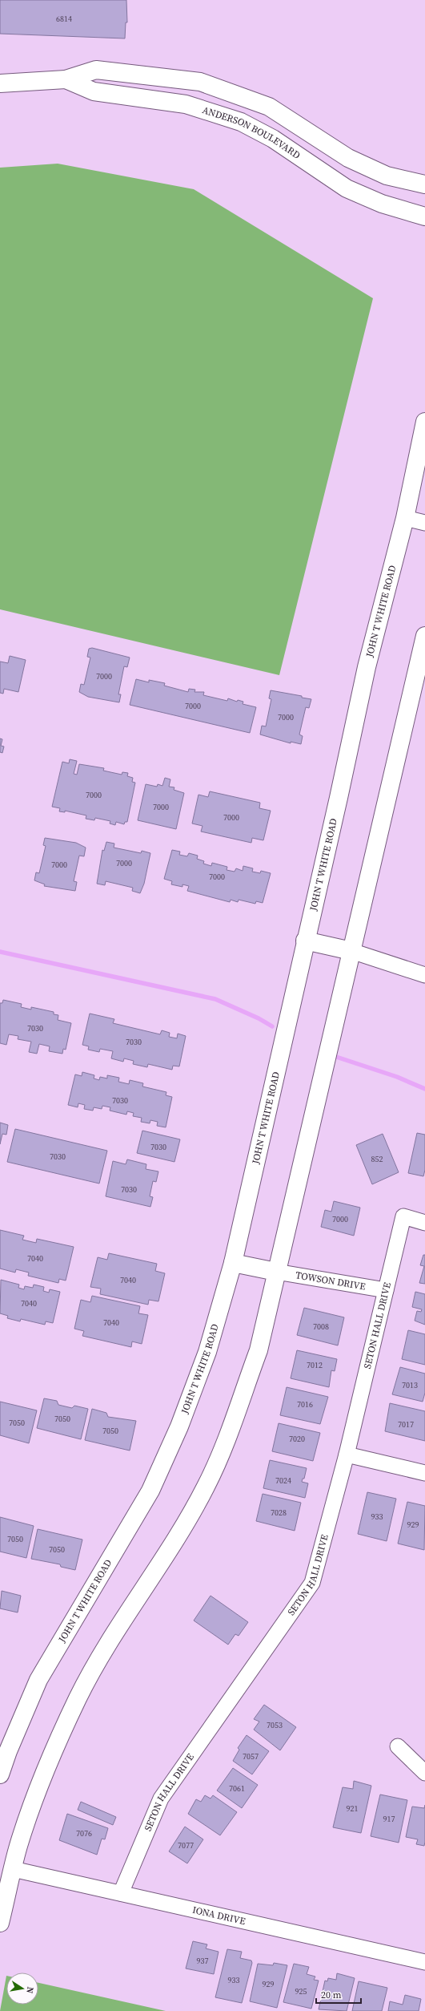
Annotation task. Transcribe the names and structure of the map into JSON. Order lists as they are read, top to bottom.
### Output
{
  "streets": {
    "main road": ["ANDERSON BOULEVARD", "JOHN T WHITE ROAD"],
    "street": ["TOWSON DRIVE", "SETON HALL DRIVE", "IONA DRIVE"]
  },
  "crossings": [
    ["TOWSON DRIVE", "SETON HALL DRIVE"],
    ["SETON HALL DRIVE", "IONA DRIVE"]
  ],
  "house_numbers": [
    "6814",
    "7000",
    "7000",
    "7000",
    "7000",
    "7000",
    "7000",
    "7000",
    "7000",
    "7000",
    "7030",
    "7030",
    "7030",
    "7030",
    "7030",
    "852",
    "7030",
    "7000",
    "7040",
    "7040",
    "7040",
    "7040",
    "7008",
    "7012",
    "7013",
    "7016",
    "7050",
    "7050",
    "7017",
    "7050",
    "7020",
    "7024",
    "7028",
    "933",
    "929",
    "7050",
    "7050",
    "7053",
    "7057",
    "7061",
    "921",
    "917",
    "7076",
    "7077",
    "937",
    "933",
    "929",
    "925"
  ],
  "scale_bar": "20 m",
  "north": "right"
}
